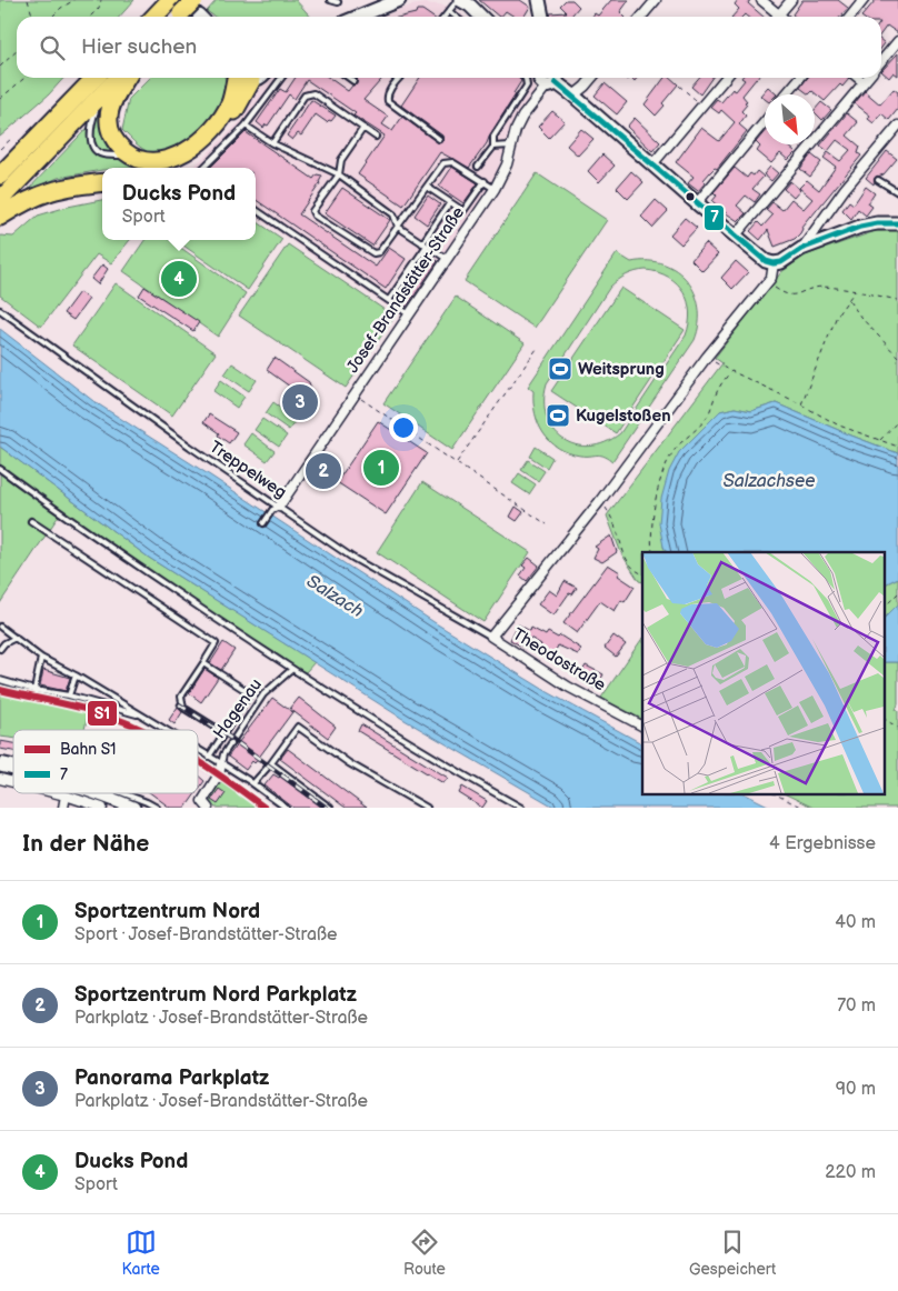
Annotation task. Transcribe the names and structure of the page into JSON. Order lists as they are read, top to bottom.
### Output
{
  "streets": {
    "street": ["Josef-Brandstätter-Straße", "Theodostraße", "Hagenau"],
    "lane": ["Treppelweg"]
  },
  "crossings": [
    ["Josef-Brandstätter-Straße", "Treppelweg"],
    ["Treppelweg", "Theodostraße"]
  ],
  "water": ["Salzachsee", "Salzach"],
  "places": {
    "sports": ["Weitsprung", "Kugelstoßen"]
  },
  "lines": ["transit line 7", "rail line S1"],
  "legend": ["Bahn S1", "7"],
  "north": "bottom right",
  "page": {
    "search": "Hier suchen",
    "popup": ["Ducks Pond", "Sport"],
    "pins": [
      "4",
      "3",
      "1",
      "2"
    ],
    "heading": ["In der Nähe", "4 Ergebnisse"],
    "list": [
      {
        "mark": "1",
        "name": "Sportzentrum Nord",
        "note": "Sport · Josef-Brandstätter-Straße",
        "value": "40 m"
      },
      {
        "mark": "2",
        "name": "Sportzentrum Nord Parkplatz",
        "note": "Parkplatz · Josef-Brandstätter-Straße",
        "value": "70 m"
      },
      {
        "mark": "3",
        "name": "Panorama Parkplatz",
        "note": "Parkplatz · Josef-Brandstätter-Straße",
        "value": "90 m"
      },
      {
        "mark": "4",
        "name": "Ducks Pond",
        "note": "Sport",
        "value": "220 m"
      }
    ],
    "nav": ["Karte", "Route", "Gespeichert"]
  }
}
